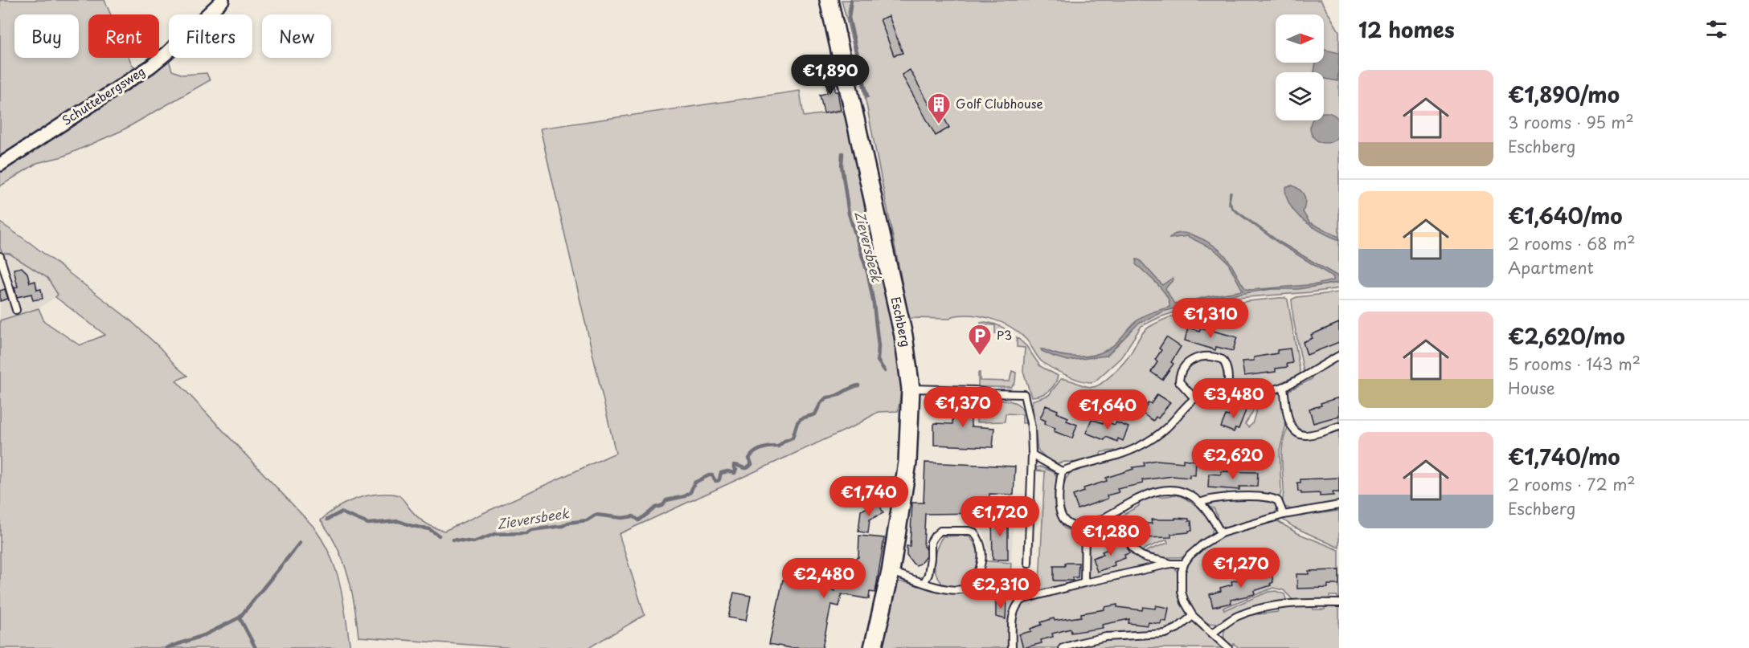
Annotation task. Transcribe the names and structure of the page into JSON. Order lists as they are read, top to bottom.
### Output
{
  "streets": {
    "street": ["Schuttebergsweg", "Eschberg"]
  },
  "water": ["Zieversbeek"],
  "places": {
    "building": ["Golf Clubhouse"],
    "parking": ["P3"]
  },
  "north": "right",
  "page": {
    "heading": "12 homes",
    "chip": [
      "Buy",
      "Rent",
      "Filters",
      "New"
    ],
    "price": [
      "€1,890",
      "€1,310",
      "€3,480",
      "€1,370",
      "€1,640",
      "€2,620",
      "€1,740",
      "€1,720",
      "€1,280",
      "€1,270",
      "€2,480",
      "€2,310"
    ],
    "list": [
      {
        "name": "€1,890/mo",
        "note": "3 rooms · 95 m² · Eschberg"
      },
      {
        "name": "€1,640/mo",
        "note": "2 rooms · 68 m² · Apartment"
      },
      {
        "name": "€2,620/mo",
        "note": "5 rooms · 143 m² · House"
      },
      {
        "name": "€1,740/mo",
        "note": "2 rooms · 72 m² · Eschberg"
      }
    ]
  }
}
